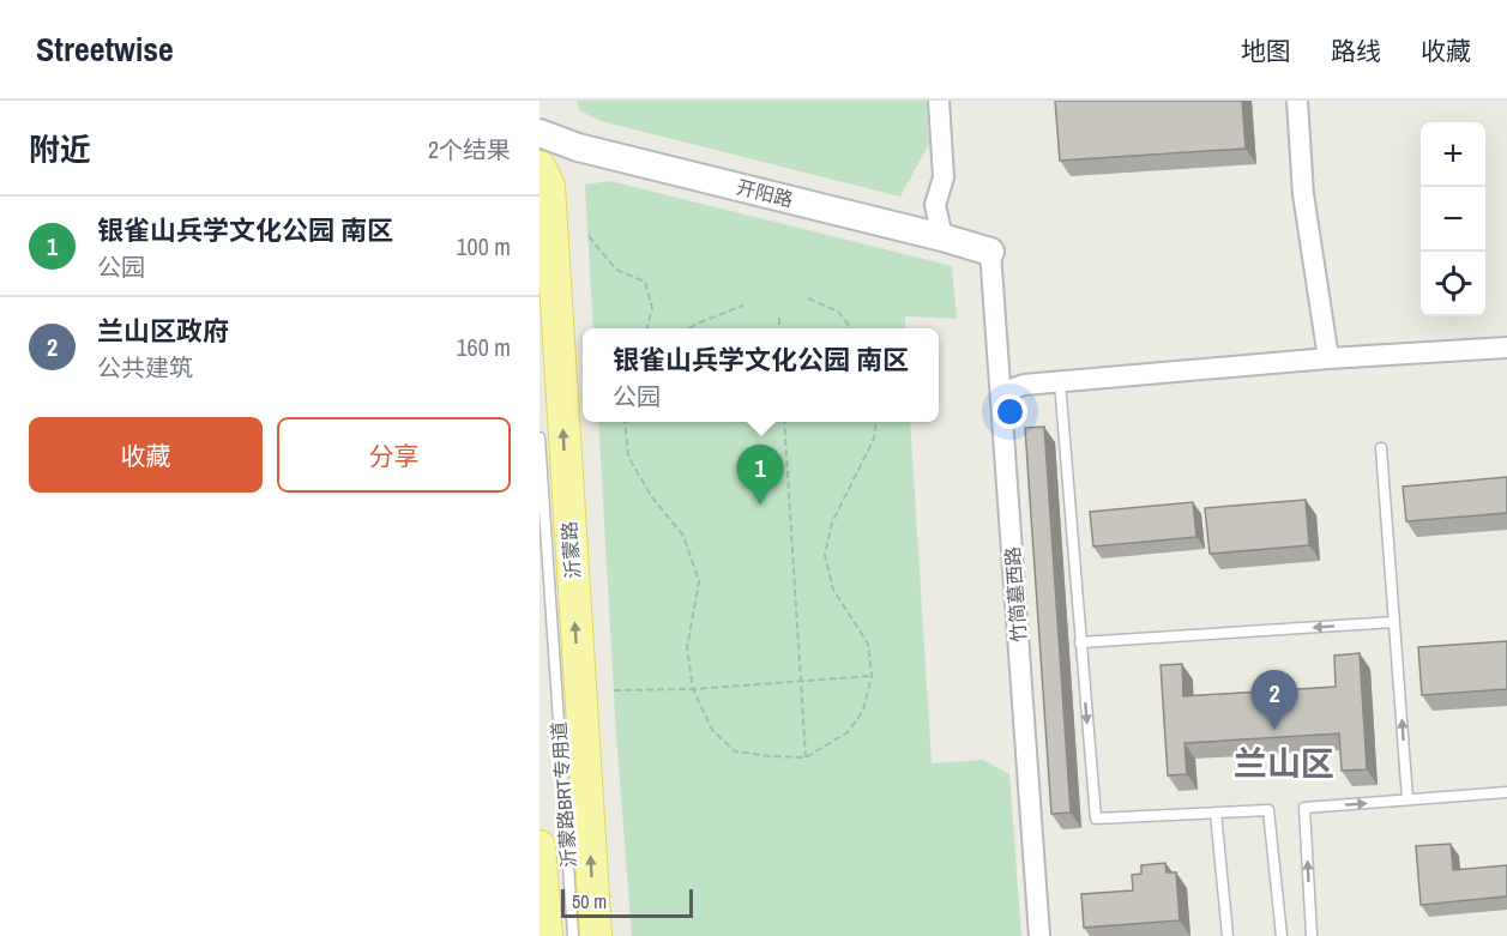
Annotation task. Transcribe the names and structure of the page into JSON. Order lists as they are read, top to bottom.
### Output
{
  "streets": {
    "main road": ["沂蒙路"],
    "street": ["开阳路", "竹简墓西路"],
    "lane": ["沂蒙路BRT专用道"]
  },
  "crossings": [
    ["开阳路", "竹简墓西路"]
  ],
  "one_way": ["沂蒙路"],
  "districts": ["兰山区"],
  "scale_bar": "50 m",
  "page": {
    "header": "Streetwise",
    "nav": ["地图", "路线", "收藏"],
    "heading": ["附近", "2个结果"],
    "map_buttons": ["+", "−"],
    "list": [
      {
        "mark": "1",
        "name": "银雀山兵学文化公园 南区",
        "note": "公园",
        "value": "100 m"
      },
      {
        "mark": "2",
        "name": "兰山区政府",
        "note": "公共建筑",
        "value": "160 m"
      }
    ],
    "popup": ["银雀山兵学文化公园 南区", "公园"],
    "buttons": ["收藏", "分享"],
    "pins": ["1", "2"],
    "scale": "50 m"
  }
}
